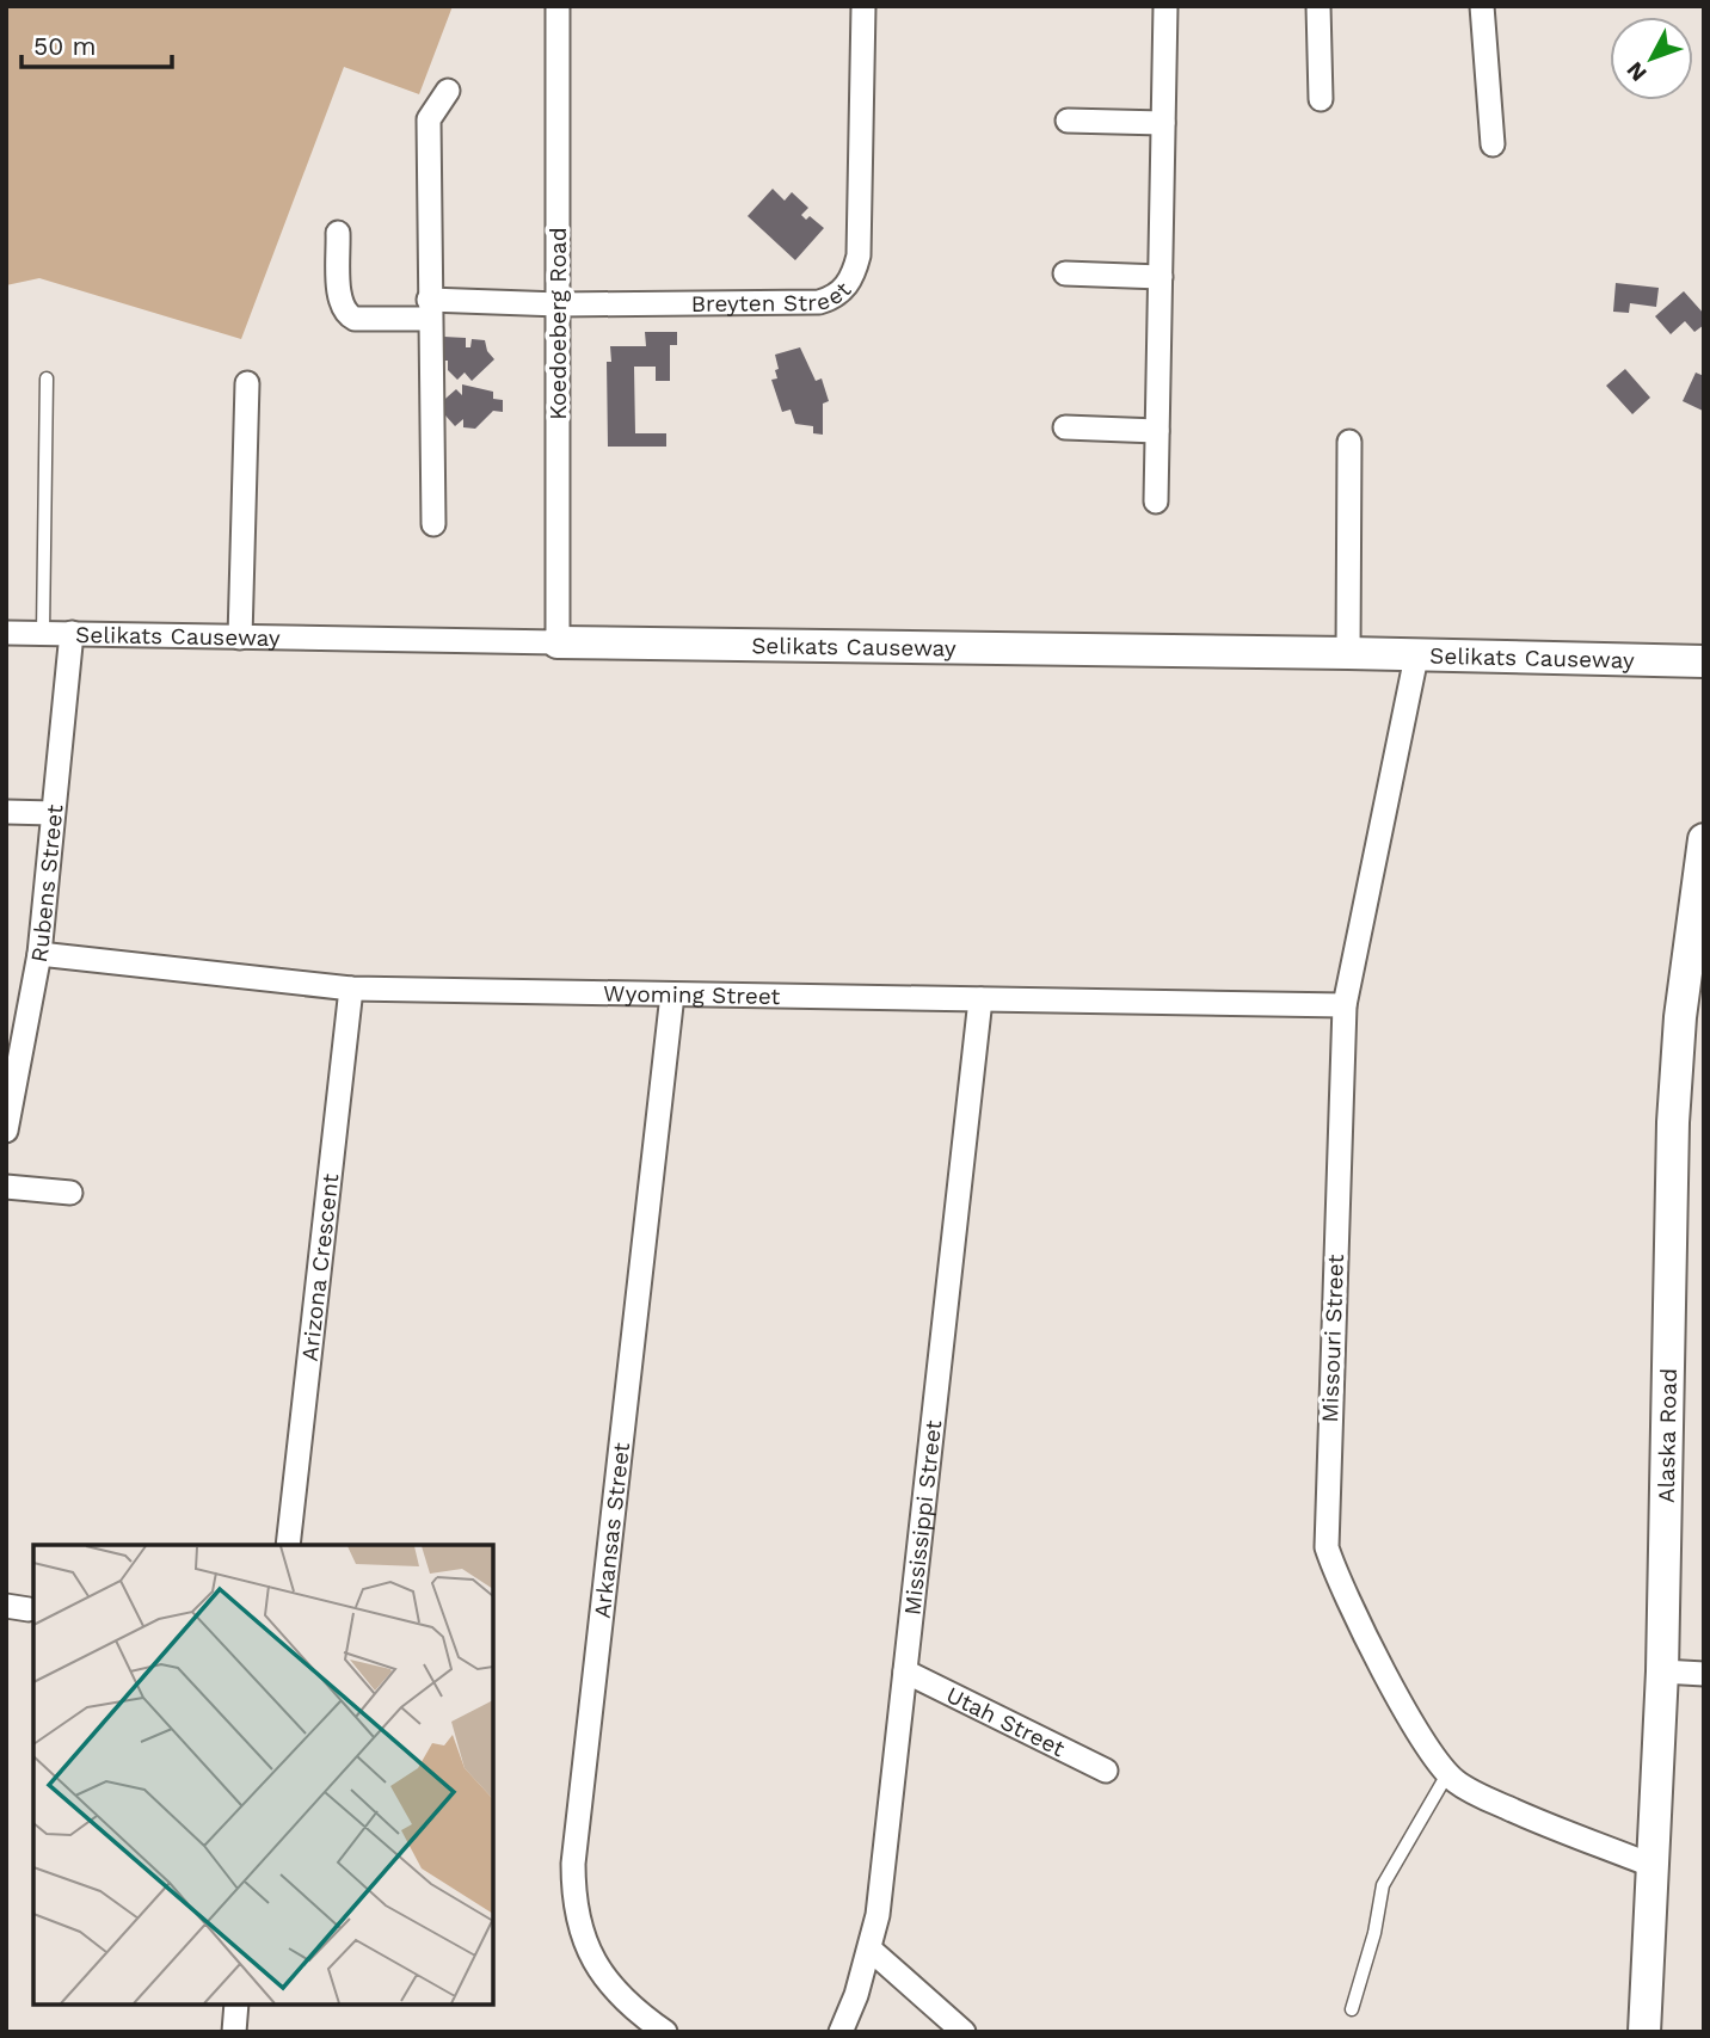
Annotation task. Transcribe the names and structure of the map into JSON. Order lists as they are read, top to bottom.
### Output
{
  "streets": {
    "street": [
      "Breyten Street",
      "Koedoeberg Road",
      "Selikats Causeway",
      "Rubens Street",
      "Wyoming Street",
      "Arizona Crescent",
      "Missouri Street",
      "Alaska Road",
      "Mississippi Street",
      "Arkansas Street",
      "Utah Street"
    ]
  },
  "crossings": [
    ["Breyten Street", "Koedoeberg Road"],
    ["Koedoeberg Road", "Selikats Causeway"],
    ["Selikats Causeway", "Rubens Street"],
    ["Selikats Causeway", "Missouri Street"],
    ["Rubens Street", "Wyoming Street"],
    ["Wyoming Street", "Arizona Crescent"],
    ["Wyoming Street", "Missouri Street"],
    ["Wyoming Street", "Mississippi Street"],
    ["Wyoming Street", "Arkansas Street"],
    ["Missouri Street", "Alaska Road"],
    ["Mississippi Street", "Utah Street"]
  ],
  "scale_bar": "50 m",
  "north": "bottom left"
}
